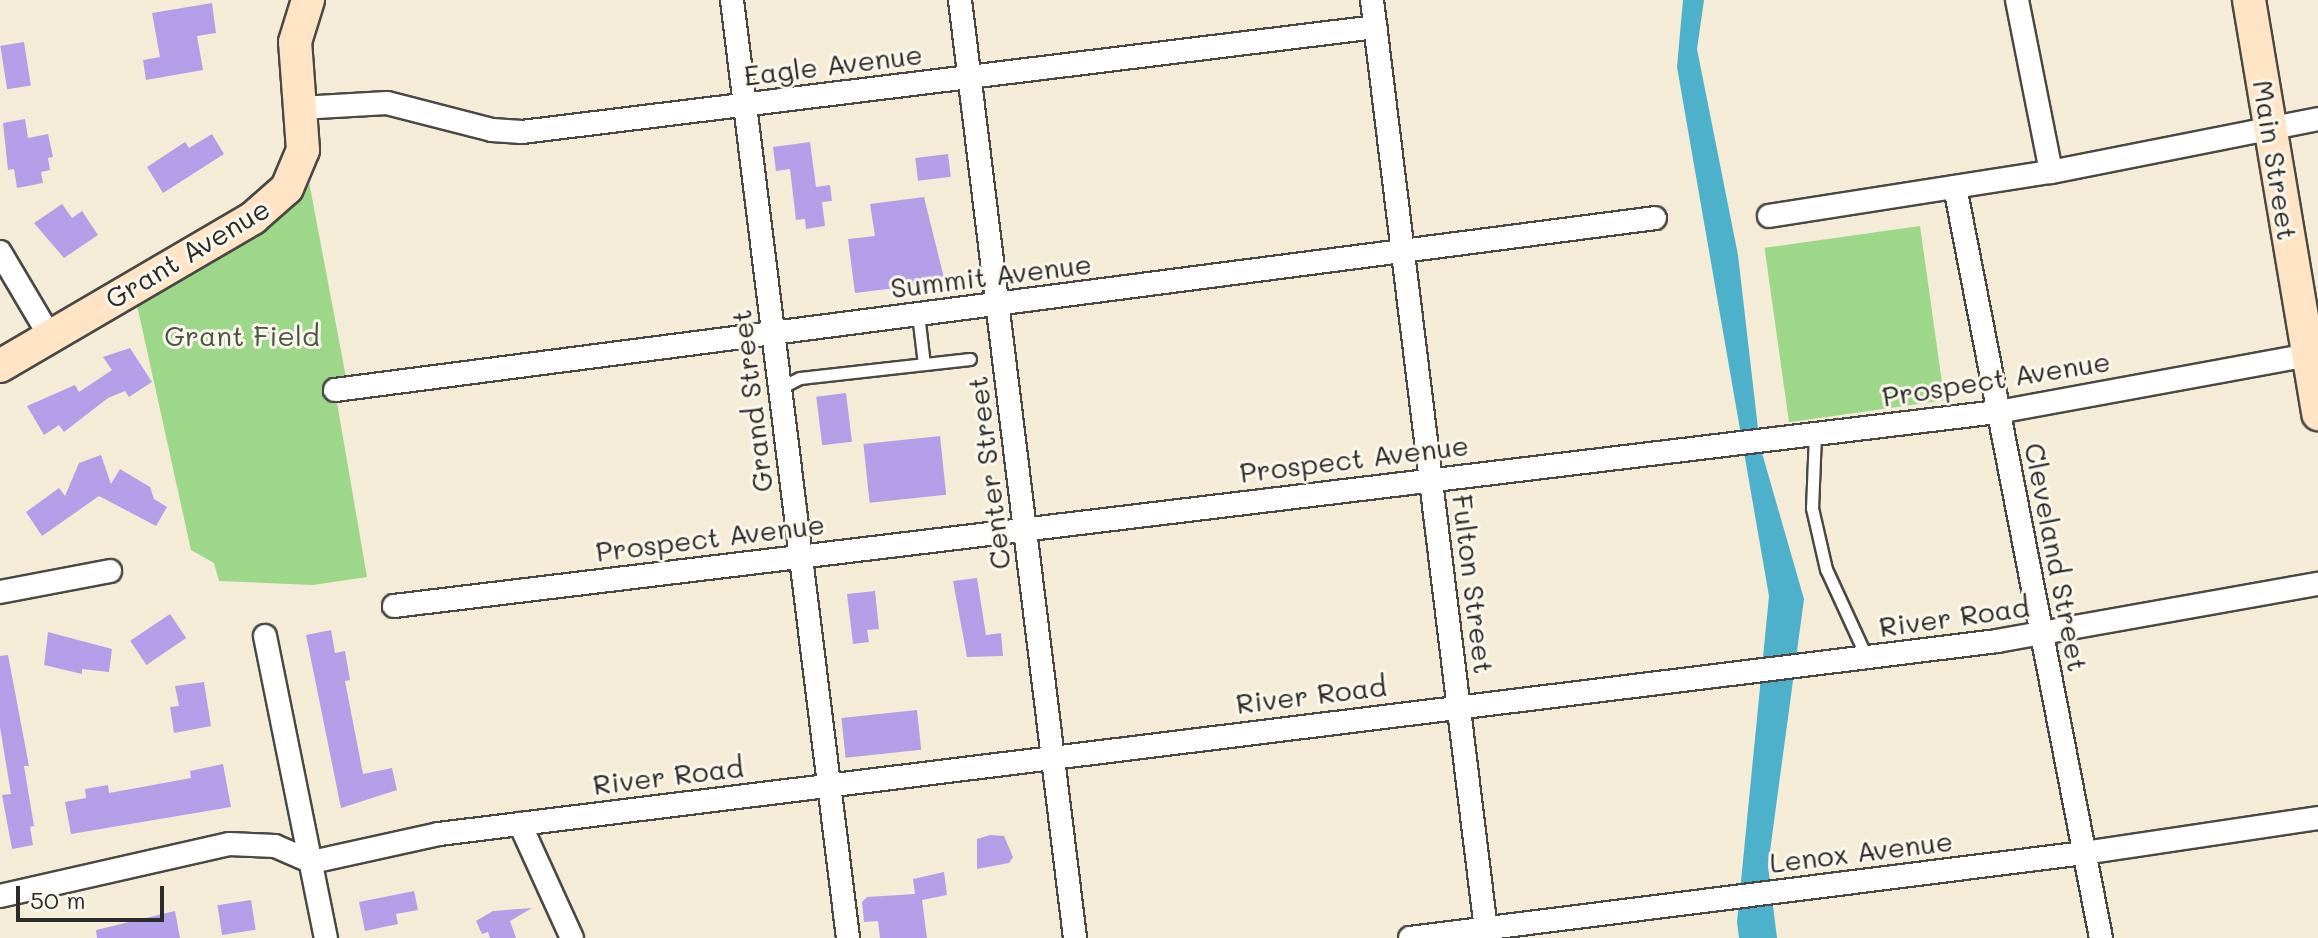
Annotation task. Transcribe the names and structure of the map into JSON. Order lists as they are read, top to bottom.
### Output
{
  "streets": {
    "street": [
      "Eagle Avenue",
      "Main Street",
      "Grant Avenue",
      "Summit Avenue",
      "Prospect Avenue",
      "Grand Street",
      "Center Street",
      "Cleveland Street",
      "Fulton Street",
      "River Road",
      "Lenox Avenue"
    ]
  },
  "crossings": [
    ["Eagle Avenue", "Grant Avenue"],
    ["Eagle Avenue", "Grand Street"],
    ["Eagle Avenue", "Center Street"],
    ["Eagle Avenue", "Fulton Street"],
    ["Main Street", "Prospect Avenue"],
    ["Summit Avenue", "Grand Street"],
    ["Summit Avenue", "Center Street"],
    ["Summit Avenue", "Fulton Street"],
    ["Prospect Avenue", "Grand Street"],
    ["Prospect Avenue", "Center Street"],
    ["Prospect Avenue", "Cleveland Street"],
    ["Prospect Avenue", "Fulton Street"],
    ["Grand Street", "River Road"],
    ["Center Street", "River Road"],
    ["Cleveland Street", "River Road"],
    ["Cleveland Street", "Lenox Avenue"],
    ["Fulton Street", "River Road"],
    ["Fulton Street", "Lenox Avenue"]
  ],
  "parks": ["Grant Field"],
  "scale_bar": "50 m"
}
